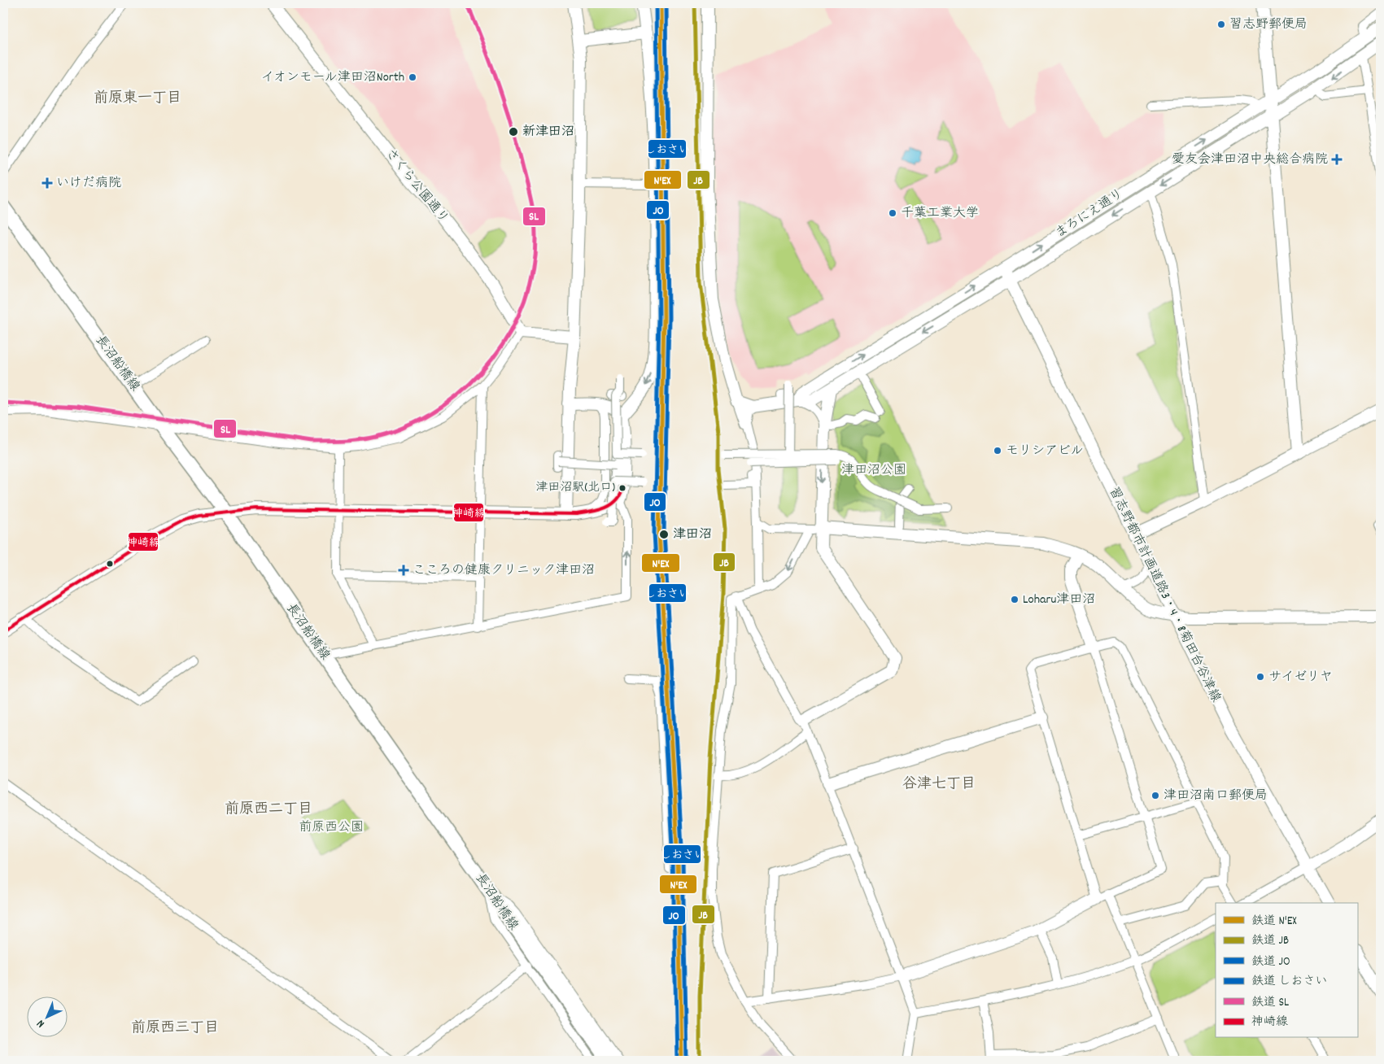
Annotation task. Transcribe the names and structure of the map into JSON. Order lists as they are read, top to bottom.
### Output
{
  "streets": {
    "main road": ["長沼船橋線"],
    "street": ["さくら公園通り", "まろにえ通り", "習志野都市計画道路3・4・8菊田台谷津線"]
  },
  "crossings": [
    ["まろにえ通り", "習志野都市計画道路3・4・8菊田台谷津線"]
  ],
  "districts": [
    "前原東一丁目",
    "谷津七丁目",
    "前原西二丁目",
    "前原西三丁目"
  ],
  "parks": ["津田沼公園", "前原西公園"],
  "places": {
    "other": [
      "習志野郵便局",
      "イオンモール津田沼North",
      "新津田沼",
      "千葉工業大学",
      "モリシアビル",
      "津田沼駅(北口)",
      "津田沼",
      "Loharu津田沼",
      "サイゼリヤ",
      "津田沼南口郵便局"
    ],
    "health": ["愛友会津田沼中央総合病院", "いけだ病院", "こころの健康クリニック津田沼"]
  },
  "lines": [
    "rail line N'EX",
    "rail line JB",
    "rail line JO",
    "rail line しおさい",
    "rail line SL",
    "transit line 神崎線"
  ],
  "legend": [
    "鉄道 N'EX",
    "鉄道 JB",
    "鉄道 JO",
    "鉄道 しおさい",
    "鉄道 SL",
    "神崎線"
  ],
  "north": "bottom left"
}
